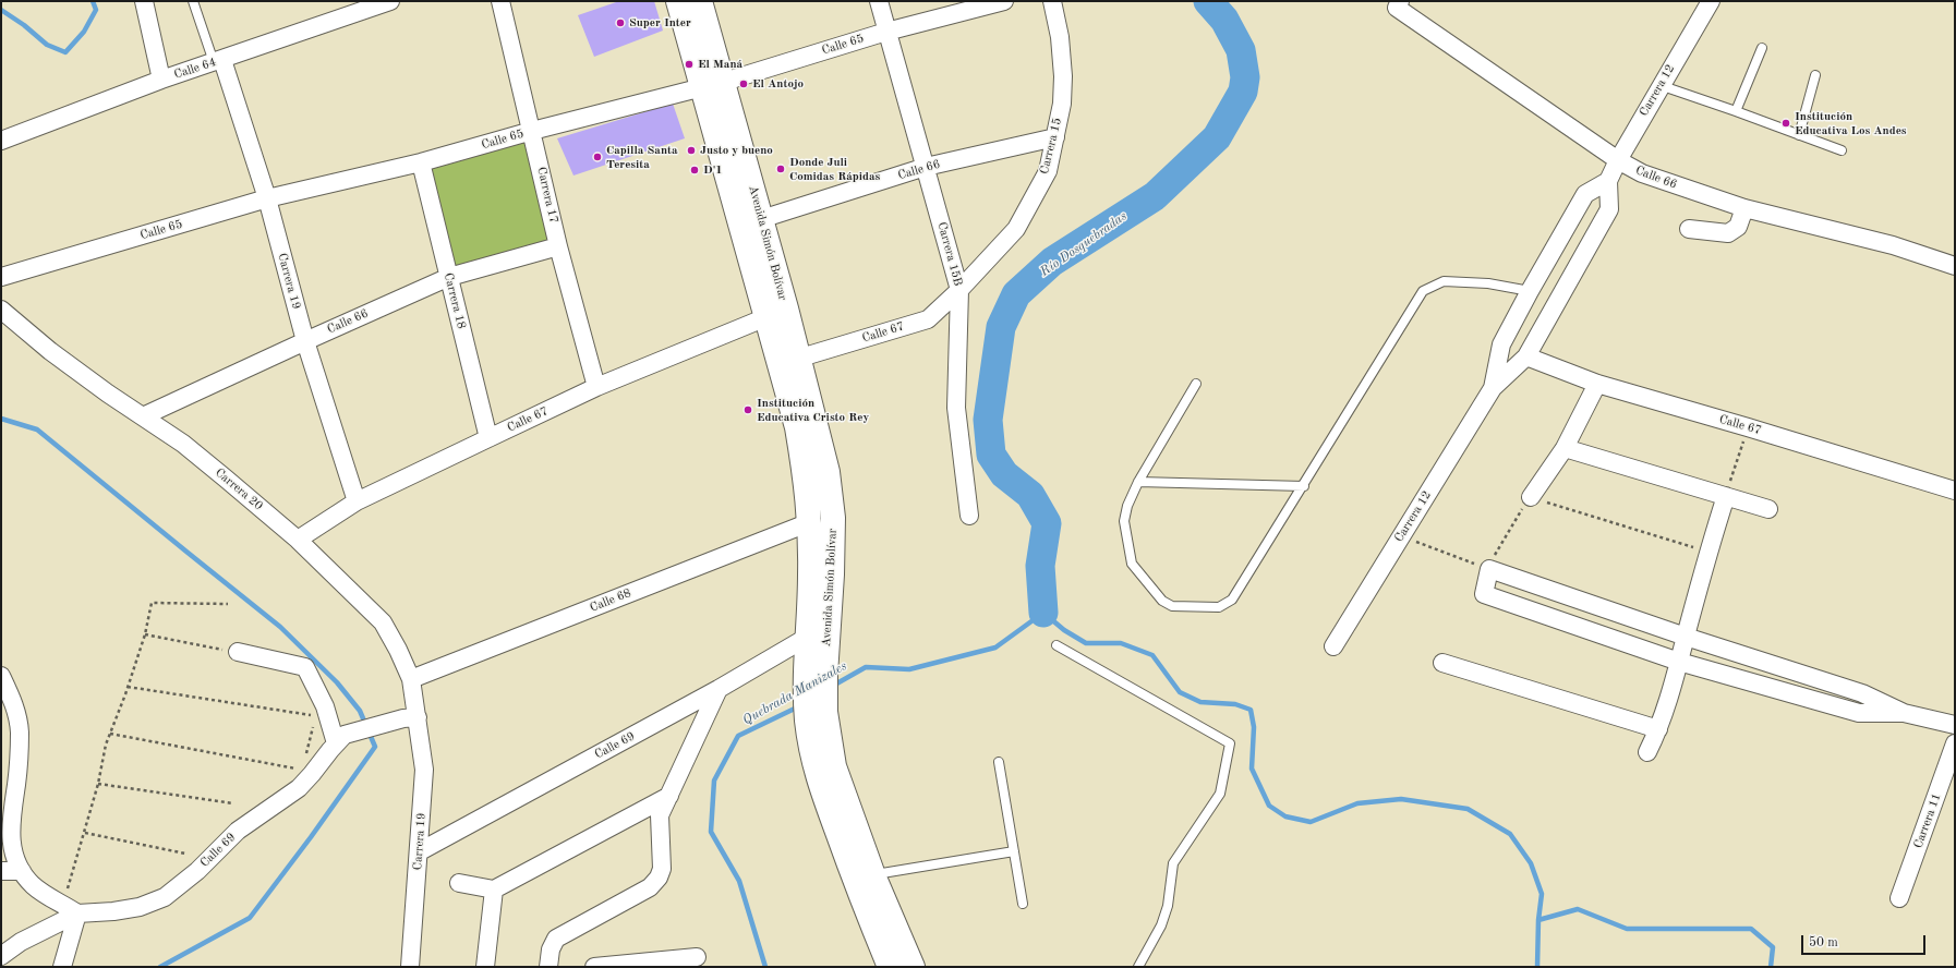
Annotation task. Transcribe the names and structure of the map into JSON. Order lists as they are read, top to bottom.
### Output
{
  "streets": {
    "main road": ["Avenida Simón Bolívar"],
    "street": [
      "Calle 65",
      "Calle 64",
      "Carrera 12",
      "Carrera 15",
      "Calle 66",
      "Carrera 17",
      "Carrera 15B",
      "Carrera 19",
      "Carrera 18",
      "Calle 67",
      "Carrera 20",
      "Calle 68",
      "Calle 69",
      "Carrera 11"
    ]
  },
  "crossings": [
    ["Calle 65", "Carrera 17"],
    ["Calle 65", "Avenida Simón Bolívar"],
    ["Calle 65", "Carrera 15B"],
    ["Calle 65", "Carrera 19"],
    ["Calle 65", "Carrera 18"],
    ["Calle 64", "Carrera 19"],
    ["Carrera 12", "Calle 66"],
    ["Carrera 12", "Calle 67"],
    ["Carrera 15", "Calle 66"],
    ["Carrera 15", "Carrera 15B"],
    ["Carrera 15", "Calle 67"],
    ["Calle 66", "Carrera 17"],
    ["Calle 66", "Avenida Simón Bolívar"],
    ["Calle 66", "Carrera 15B"],
    ["Calle 66", "Carrera 19"],
    ["Calle 66", "Carrera 18"],
    ["Calle 66", "Carrera 20"],
    ["Carrera 17", "Calle 67"],
    ["Avenida Simón Bolívar", "Calle 67"],
    ["Avenida Simón Bolívar", "Calle 68"],
    ["Avenida Simón Bolívar", "Calle 69"],
    ["Carrera 15B", "Calle 67"],
    ["Carrera 19", "Calle 67"],
    ["Carrera 19", "Carrera 20"],
    ["Carrera 19", "Calle 69"],
    ["Carrera 18", "Calle 67"],
    ["Calle 67", "Carrera 20"],
    ["Carrera 20", "Calle 68"],
    ["Carrera 20", "Calle 69"]
  ],
  "water": ["Río Dosquebradas", "Quebrada Manizales"],
  "places": [
    "Super Inter",
    "El Maná",
    "El Antojo",
    "Institución Educativa Los Andes",
    "Justo y bueno",
    "Capilla Santa Teresita",
    "Donde Juli Comidas Rápidas",
    "D'1",
    "Institución Educativa Cristo Rey"
  ],
  "scale_bar": "50 m"
}
